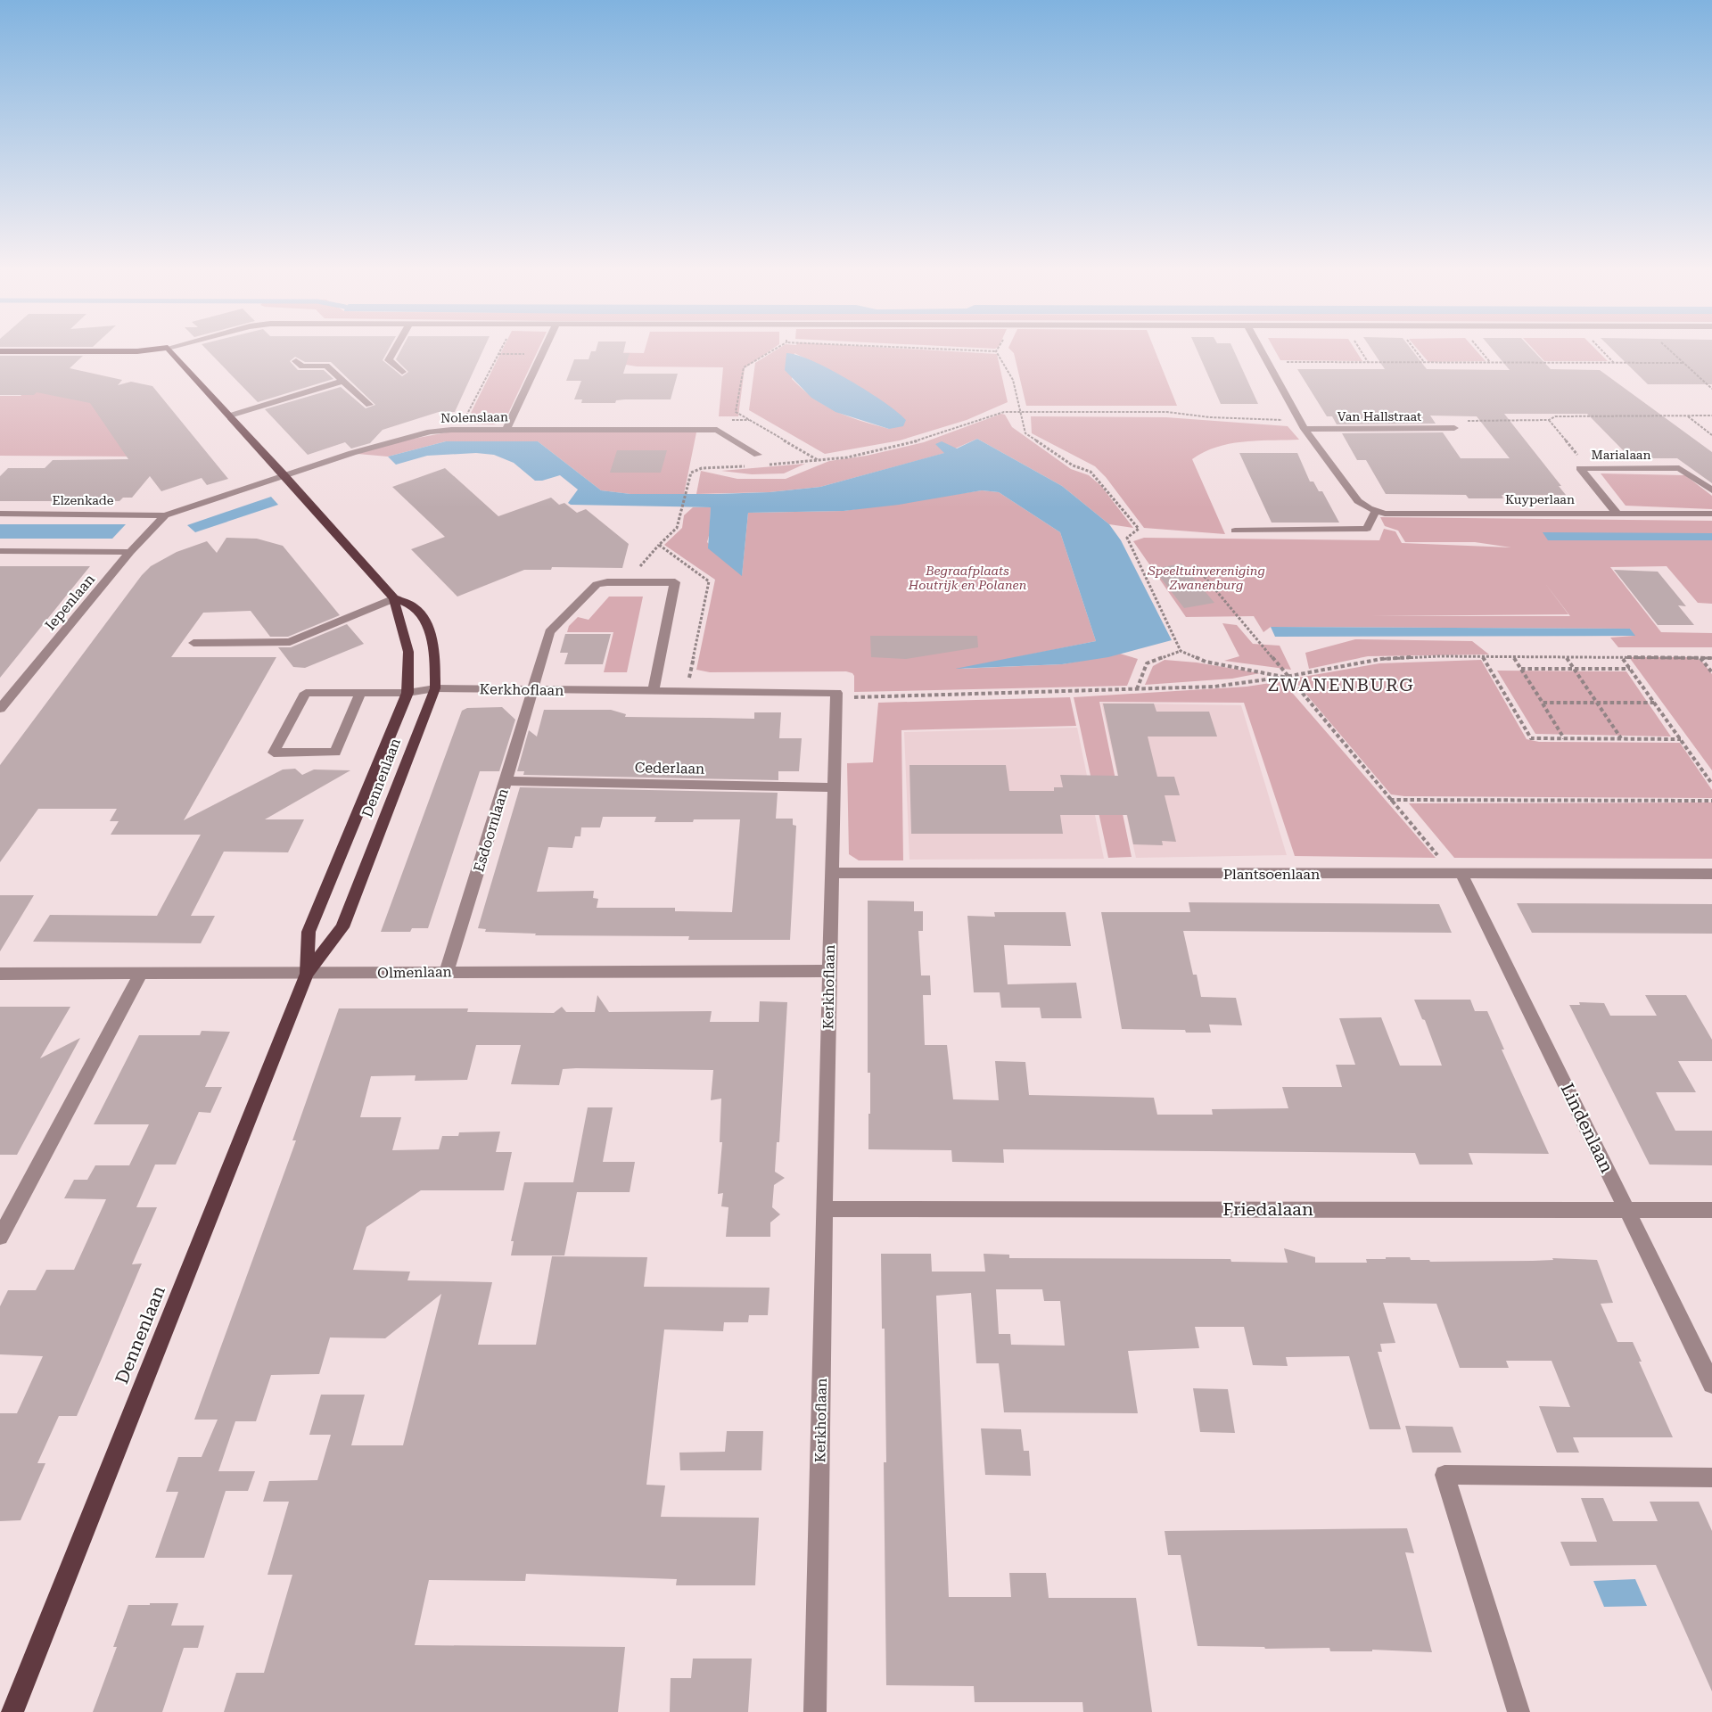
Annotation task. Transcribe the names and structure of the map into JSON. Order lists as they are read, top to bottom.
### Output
{
  "streets": {
    "main road": ["Dennenlaan"],
    "street": [
      "Van Hallstraat",
      "Nolenslaan",
      "Marialaan",
      "Kuyperlaan",
      "Elzenkade",
      "Iepenlaan",
      "Kerkhoflaan",
      "Cederlaan",
      "Esdoornlaan",
      "Plantsoenlaan",
      "Olmenlaan",
      "Lindenlaan",
      "Friedalaan"
    ]
  },
  "crossings": [
    ["Nolenslaan", "Elzenkade"],
    ["Nolenslaan", "Iepenlaan"],
    ["Nolenslaan", "Dennenlaan"],
    ["Marialaan", "Kuyperlaan"],
    ["Elzenkade", "Iepenlaan"],
    ["Kerkhoflaan", "Cederlaan"],
    ["Kerkhoflaan", "Dennenlaan"],
    ["Kerkhoflaan", "Esdoornlaan"],
    ["Kerkhoflaan", "Plantsoenlaan"],
    ["Kerkhoflaan", "Olmenlaan"],
    ["Kerkhoflaan", "Friedalaan"],
    ["Cederlaan", "Esdoornlaan"],
    ["Dennenlaan", "Olmenlaan"],
    ["Esdoornlaan", "Olmenlaan"],
    ["Plantsoenlaan", "Lindenlaan"],
    ["Lindenlaan", "Friedalaan"]
  ],
  "districts": ["ZWANENBURG"],
  "parks": ["Begraafplaats Houtrijk en Polanen", "Speeltuinvereniging Zwanenburg"]
}
